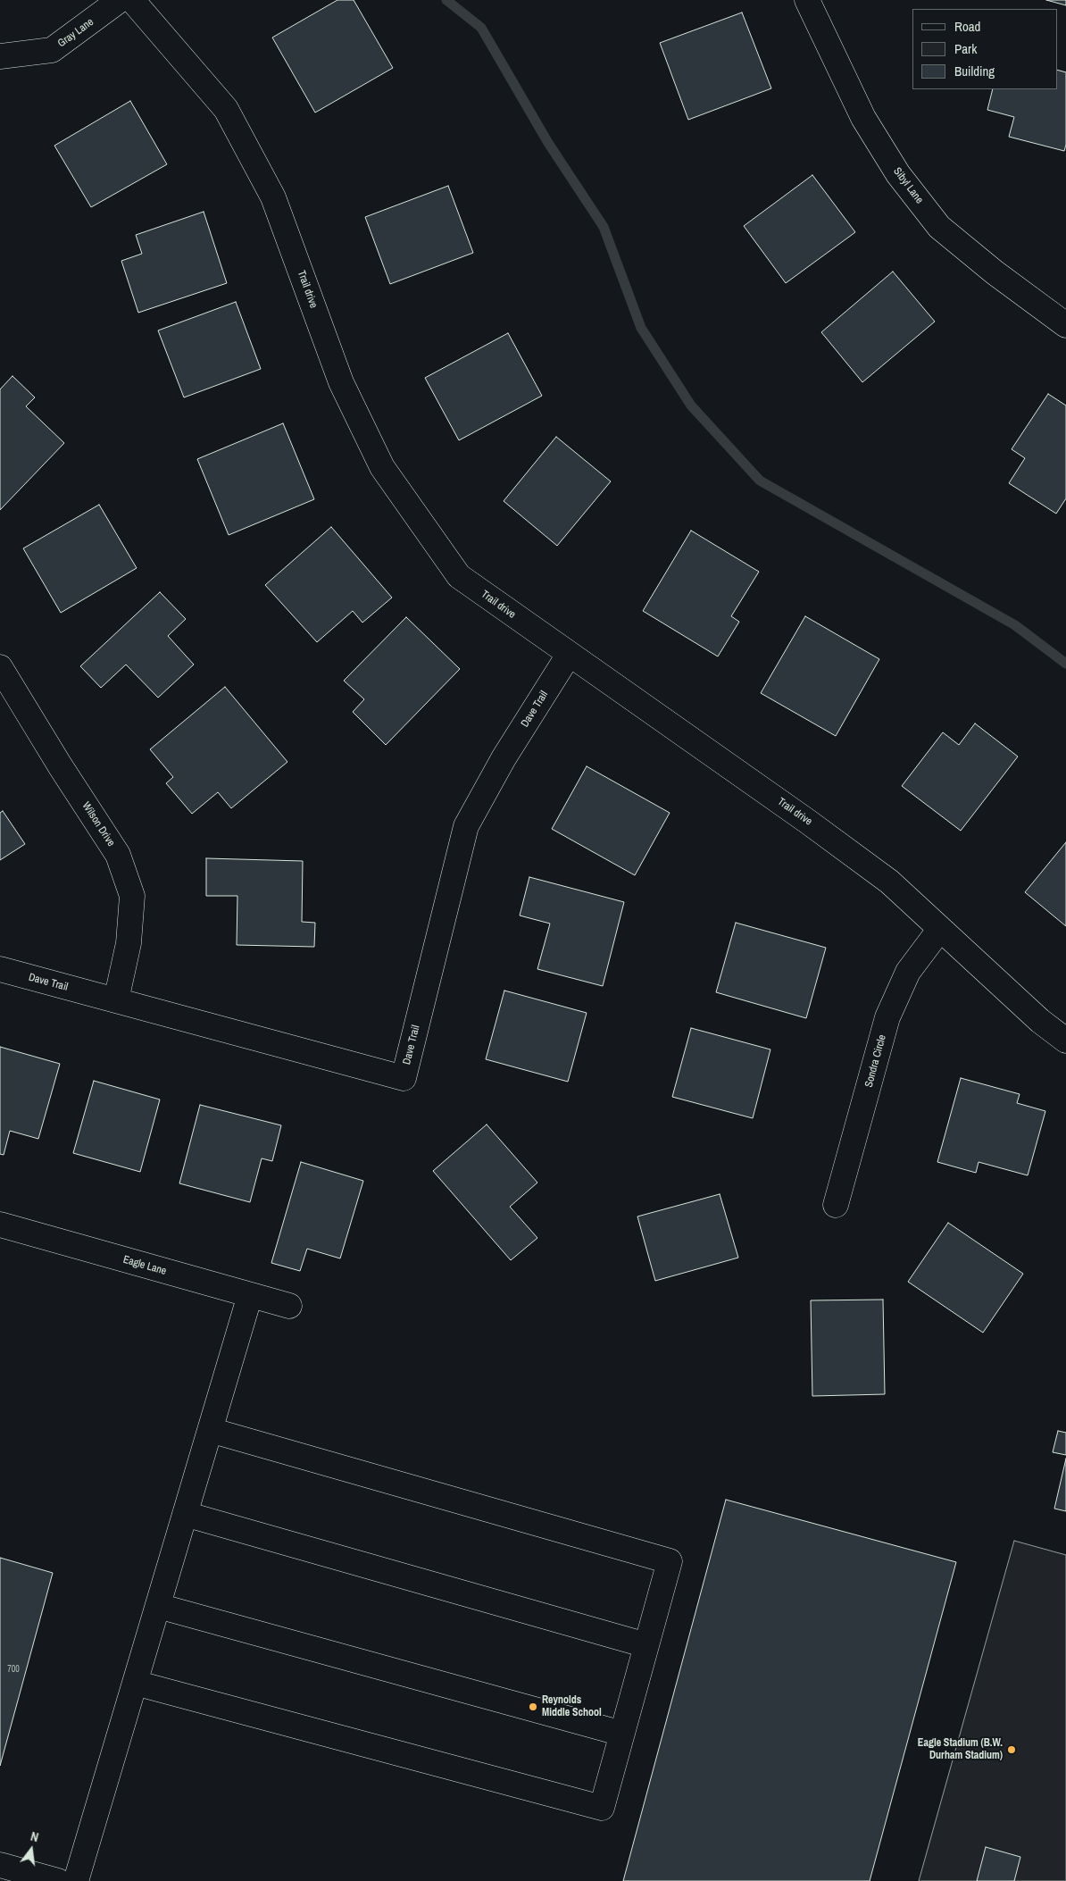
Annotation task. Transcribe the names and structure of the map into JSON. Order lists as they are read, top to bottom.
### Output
{
  "streets": {
    "street": [
      "Gray Lane",
      "Sibyl Lane",
      "Trail drive",
      "Dave Trail",
      "Wilson Drive",
      "Sondra Circle",
      "Eagle Lane"
    ]
  },
  "crossings": [
    ["Trail drive", "Dave Trail"],
    ["Trail drive", "Sondra Circle"],
    ["Dave Trail", "Wilson Drive"]
  ],
  "places": ["Reynolds Middle School", "Eagle Stadium (B.W. Durham Stadium)"],
  "house_numbers": ["700"],
  "legend": ["Road", "Park", "Building"],
  "north": "top"
}
